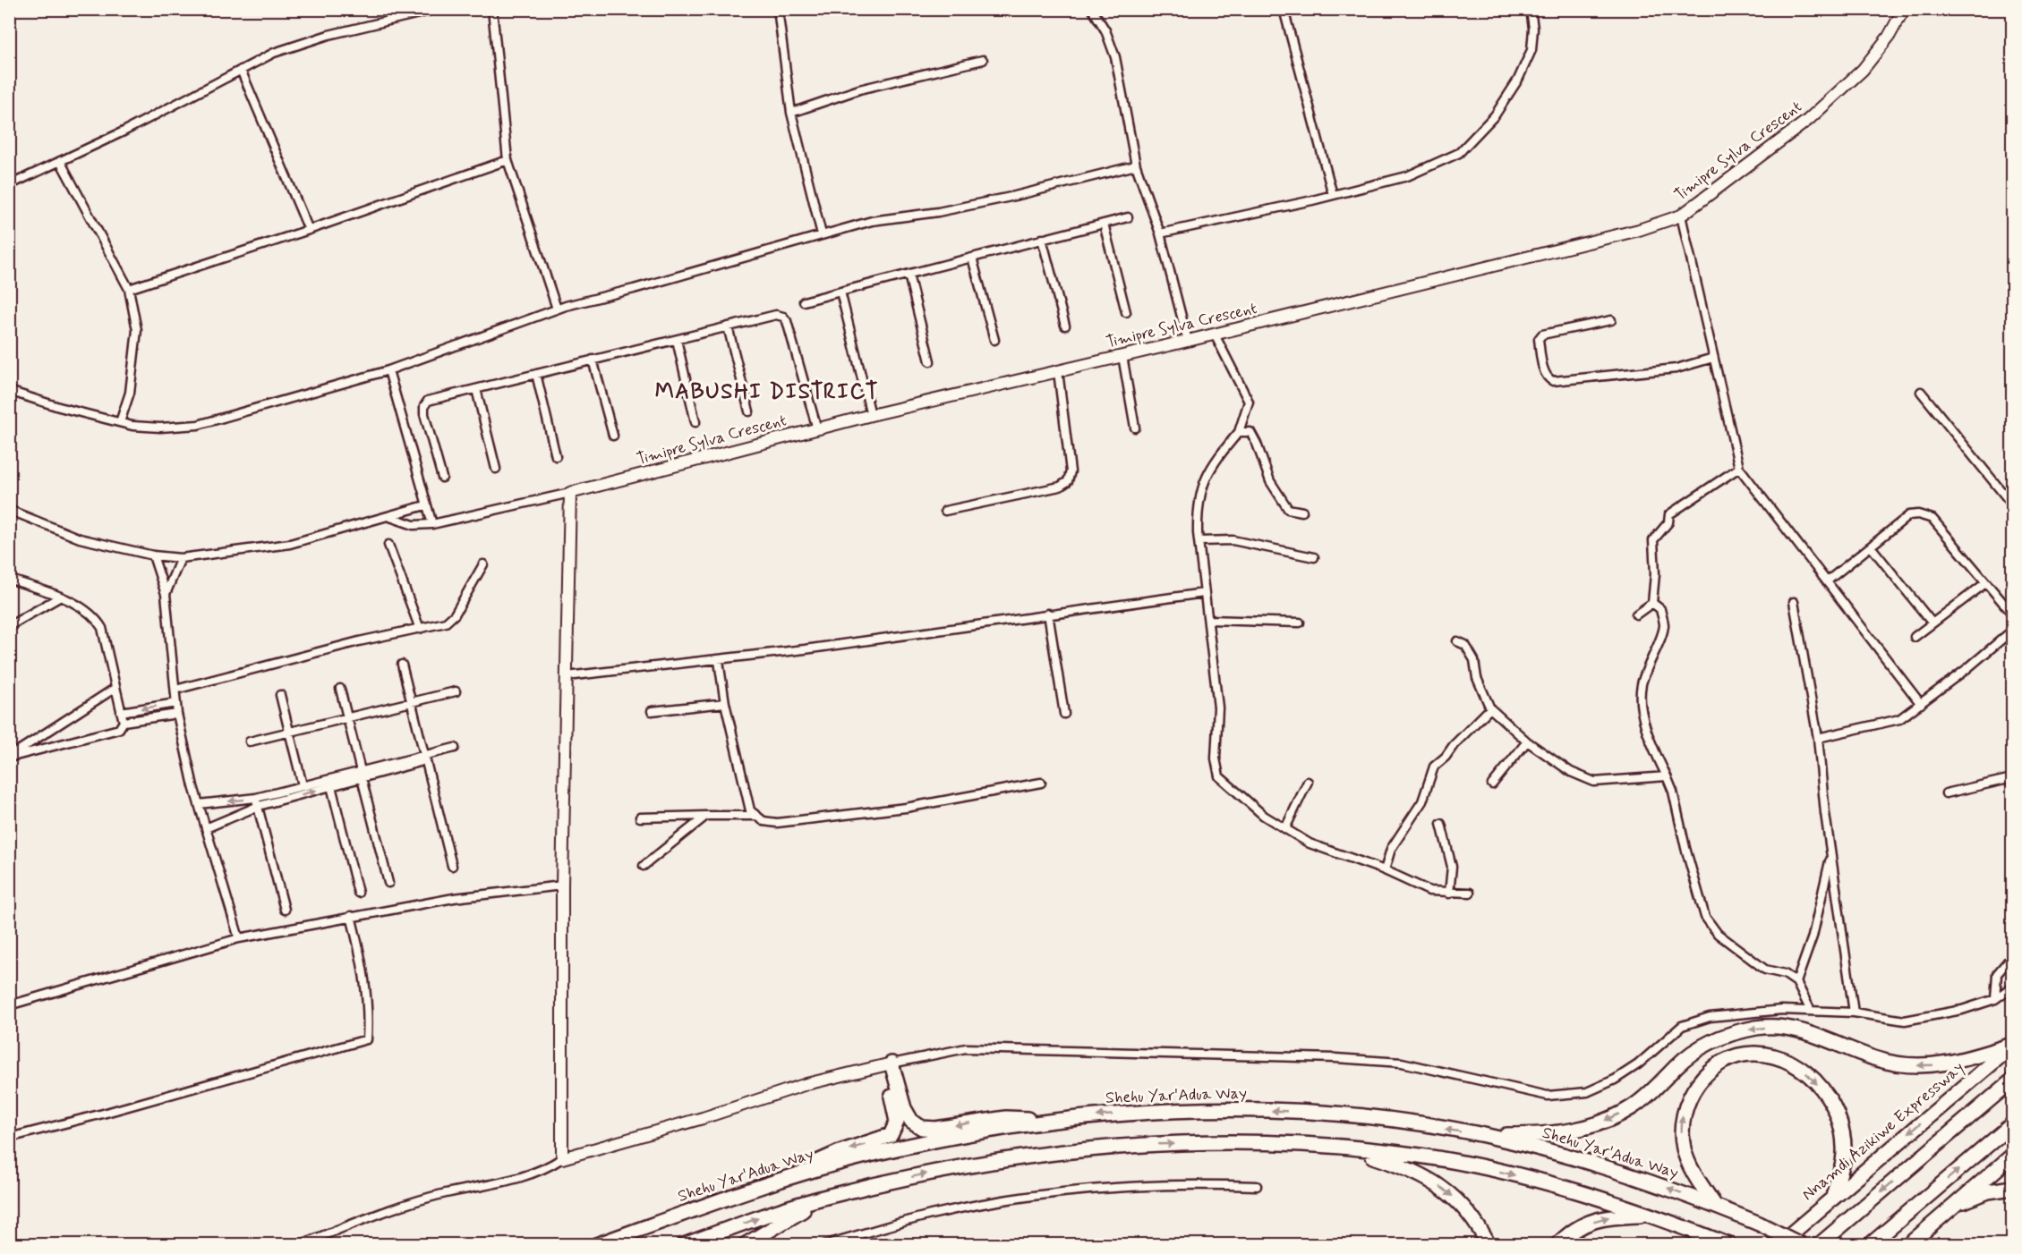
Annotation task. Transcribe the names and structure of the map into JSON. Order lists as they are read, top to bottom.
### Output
{
  "streets": {
    "highway": ["Shehu Yar'Adua Way", "Nnamdi Azikiwe Expressway"],
    "street": ["Timipre Sylva Crescent"]
  },
  "districts": ["MABUSHI DISTRICT"]
}
